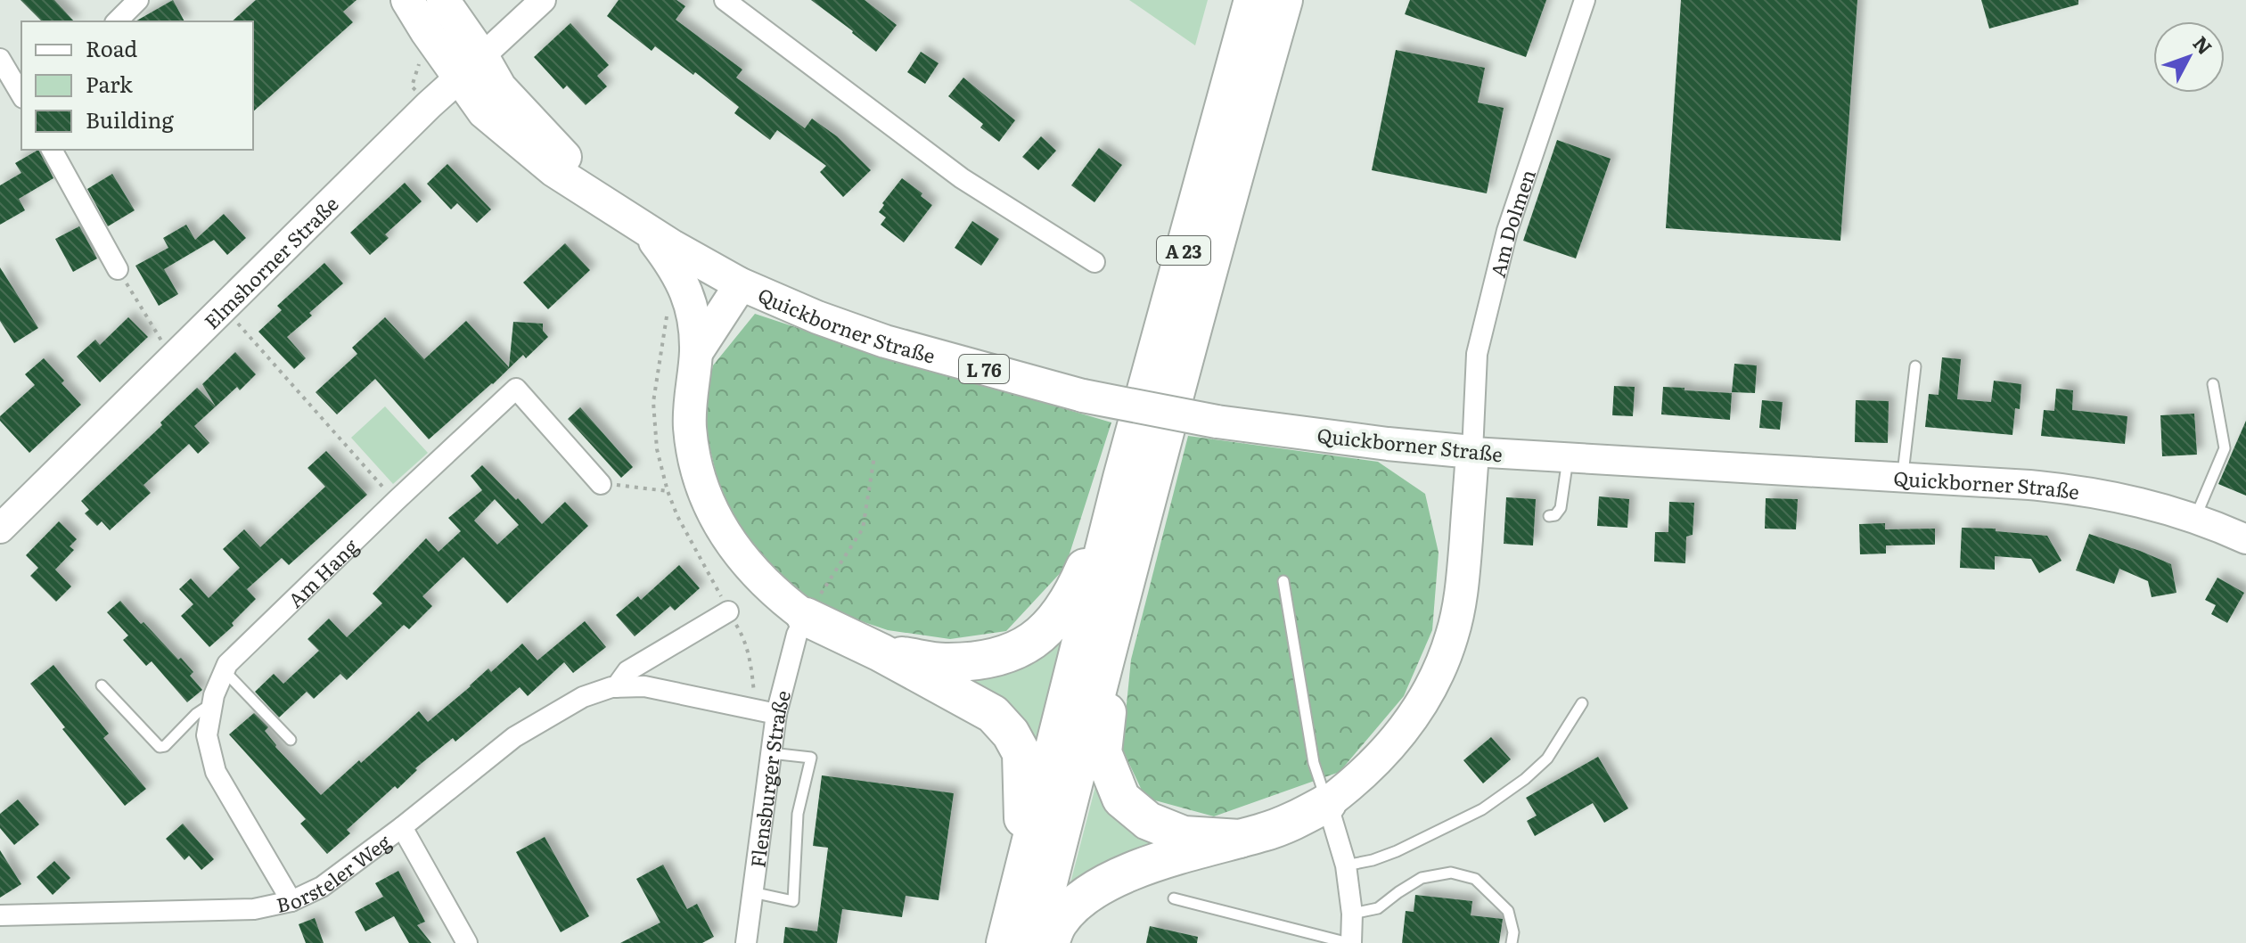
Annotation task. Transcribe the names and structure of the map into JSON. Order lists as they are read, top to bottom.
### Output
{
  "streets": {
    "highway": ["A 23"],
    "main road": ["Elmshorner Straße", "Quickborner Straße", "L 76"],
    "street": [
      "Am Dolmen",
      "Am Hang",
      "Flensburger Straße",
      "Borsteler Weg"
    ]
  },
  "crossings": [
    ["Am Dolmen", "Quickborner Straße"],
    ["Elmshorner Straße", "Quickborner Straße"],
    ["Am Hang", "Borsteler Weg"],
    ["Flensburger Straße", "Borsteler Weg"]
  ],
  "legend": ["Road", "Park", "Building"],
  "north": "top right"
}
